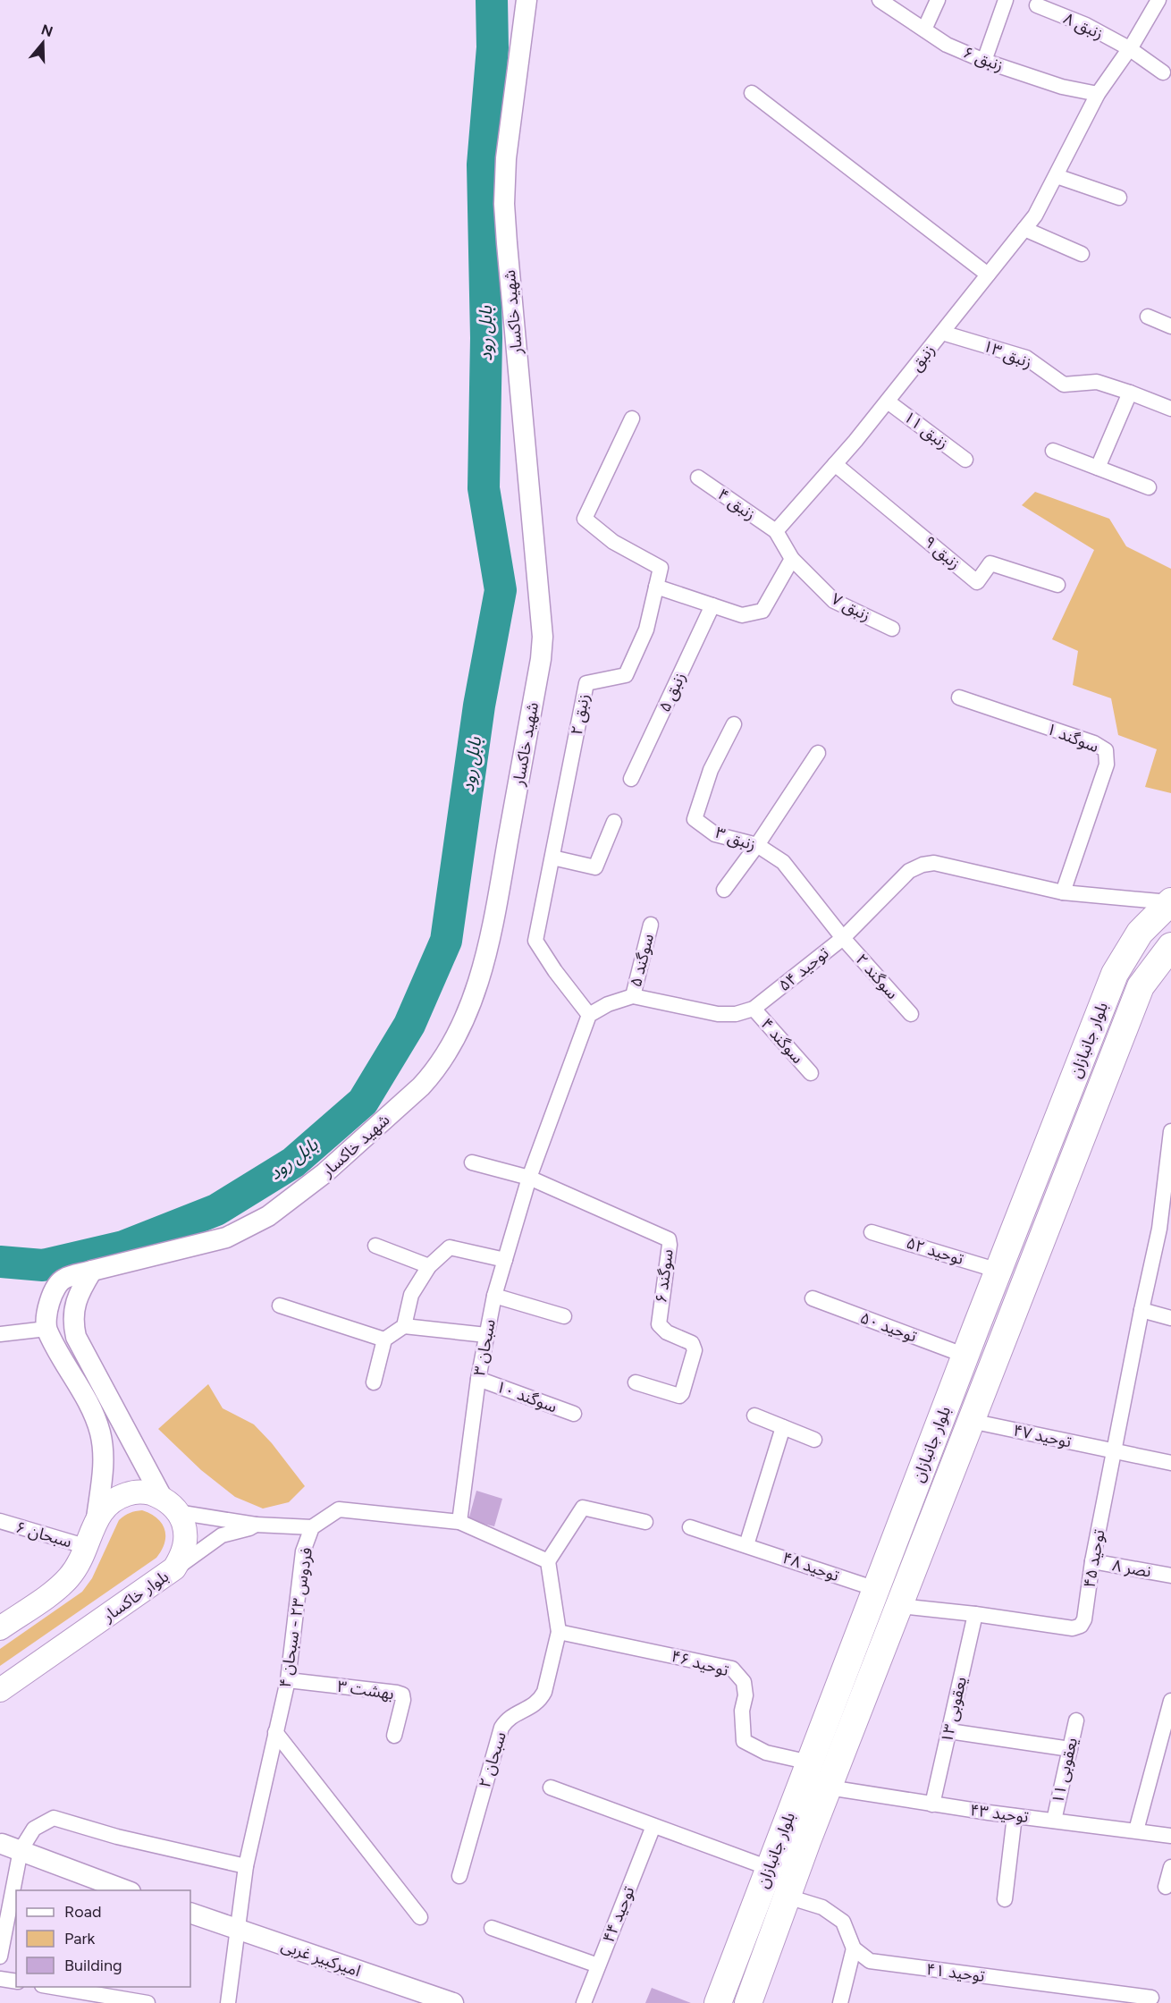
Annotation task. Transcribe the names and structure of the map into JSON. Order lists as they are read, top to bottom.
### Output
{
  "streets": {
    "highway": ["بلوار جانبازان"],
    "main road": ["شهید خاکسار", "بلوار خاکسار", "امیرکبیر غربی"],
    "street": [
      "زنبق ۸",
      "زنبق ۶",
      "زنبق ۱۳",
      "زنبق",
      "زنبق ۱۱",
      "زنبق ۴",
      "زنبق ۹",
      "زنبق ۷",
      "زنبق ۵",
      "زنبق ۲",
      "سوگند ۱",
      "زنبق ۳",
      "سوگند ۵",
      "توحید ۵۴",
      "سوگند ۲",
      "سوگند ۴",
      "توحید ۵۲",
      "سوگند ۶",
      "توحید ۵۰",
      "سبحان ۳",
      "سوگند ۱۰",
      "توحید ۴۷",
      "سبحان ۶",
      "توحید ۴۵",
      "توحید ۴۸",
      "نصر ۸",
      "فردوس ۲۳ - سبحان ۴",
      "توحید ۴۶",
      "بهشت ۳",
      "یعقوبی ۱۳",
      "سبحان ۲",
      "یعقوبی ۱۱",
      "توحید ۴۳",
      "توحید ۴۴",
      "توحید ۴۱"
    ]
  },
  "crossings": [
    ["زنبق ۸", "زنبق"],
    ["زنبق ۶", "زنبق"],
    ["زنبق ۱۳", "زنبق"],
    ["زنبق", "زنبق ۱۱"],
    ["زنبق", "زنبق ۴"],
    ["زنبق", "زنبق ۹"],
    ["زنبق ۲", "توحید ۵۴"],
    ["سوگند ۱", "توحید ۵۴"],
    ["زنبق ۳", "توحید ۵۴"],
    ["زنبق ۳", "سوگند ۲"],
    ["سوگند ۵", "توحید ۵۴"],
    ["توحید ۵۴", "سوگند ۲"],
    ["توحید ۵۴", "بلوار جانبازان"],
    ["توحید ۵۴", "سوگند ۴"],
    ["بلوار جانبازان", "توحید ۵۲"],
    ["بلوار جانبازان", "توحید ۵۰"],
    ["بلوار جانبازان", "توحید ۴۷"],
    ["بلوار جانبازان", "توحید ۴۵"],
    ["بلوار جانبازان", "توحید ۴۸"],
    ["بلوار جانبازان", "توحید ۴۶"],
    ["بلوار جانبازان", "توحید ۴۳"],
    ["سوگند ۶", "سبحان ۳"],
    ["سبحان ۳", "سوگند ۱۰"],
    ["سبحان ۳", "فردوس ۲۳ - سبحان ۴"],
    ["توحید ۴۷", "توحید ۴۵"],
    ["توحید ۴۵", "نصر ۸"],
    ["توحید ۴۵", "یعقوبی ۱۳"],
    ["فردوس ۲۳ - سبحان ۴", "بهشت ۳"],
    ["فردوس ۲۳ - سبحان ۴", "امیرکبیر غربی"],
    ["توحید ۴۶", "سبحان ۲"],
    ["یعقوبی ۱۳", "توحید ۴۳"],
    ["یعقوبی ۱۱", "توحید ۴۳"]
  ],
  "water": ["بابل رود"],
  "legend": ["Road", "Park", "Building"],
  "north": "top"
}
